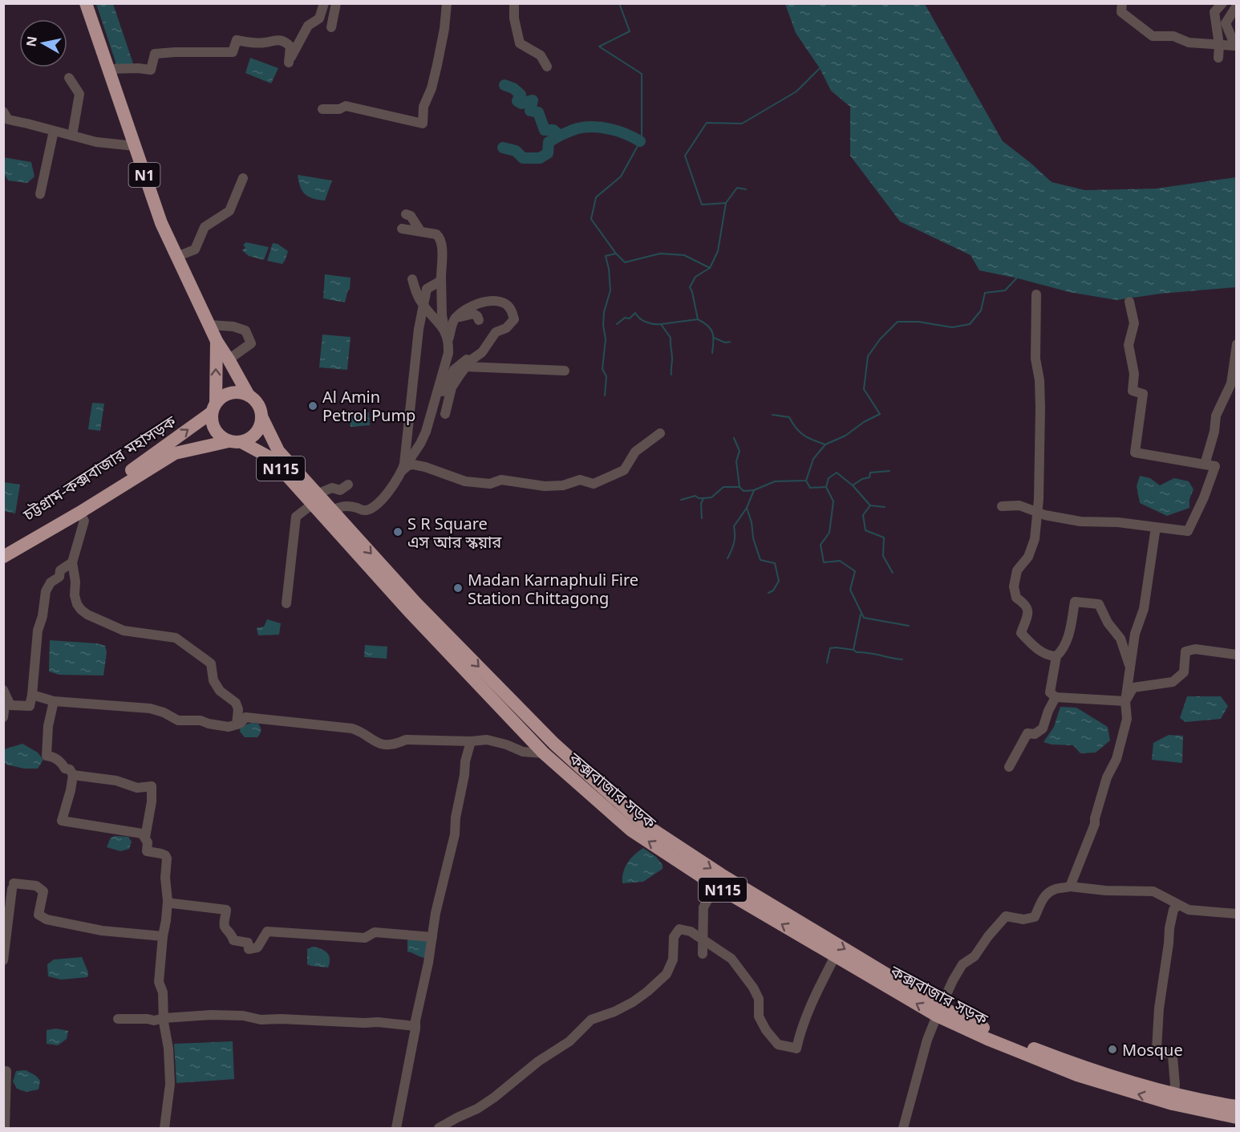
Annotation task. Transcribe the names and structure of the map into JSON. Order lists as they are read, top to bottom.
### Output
{
  "streets": {
    "highway": [
      "N1",
      "চট্টগ্রাম-কক্সবাজার মহাসড়ক",
      "N115",
      "কক্সবাজার সড়ক"
    ]
  },
  "crossings": [
    ["N1", "চট্টগ্রাম-কক্সবাজার মহাসড়ক"],
    ["N1", "কক্সবাজার সড়ক"],
    ["চট্টগ্রাম-কক্সবাজার মহাসড়ক", "কক্সবাজার সড়ক"]
  ],
  "places": [
    "Al Amin Petrol Pump",
    "S R Square এস আর স্কয়ার",
    "Madan Karnaphuli Fire Station Chittagong",
    "Mosque"
  ],
  "north": "left"
}
